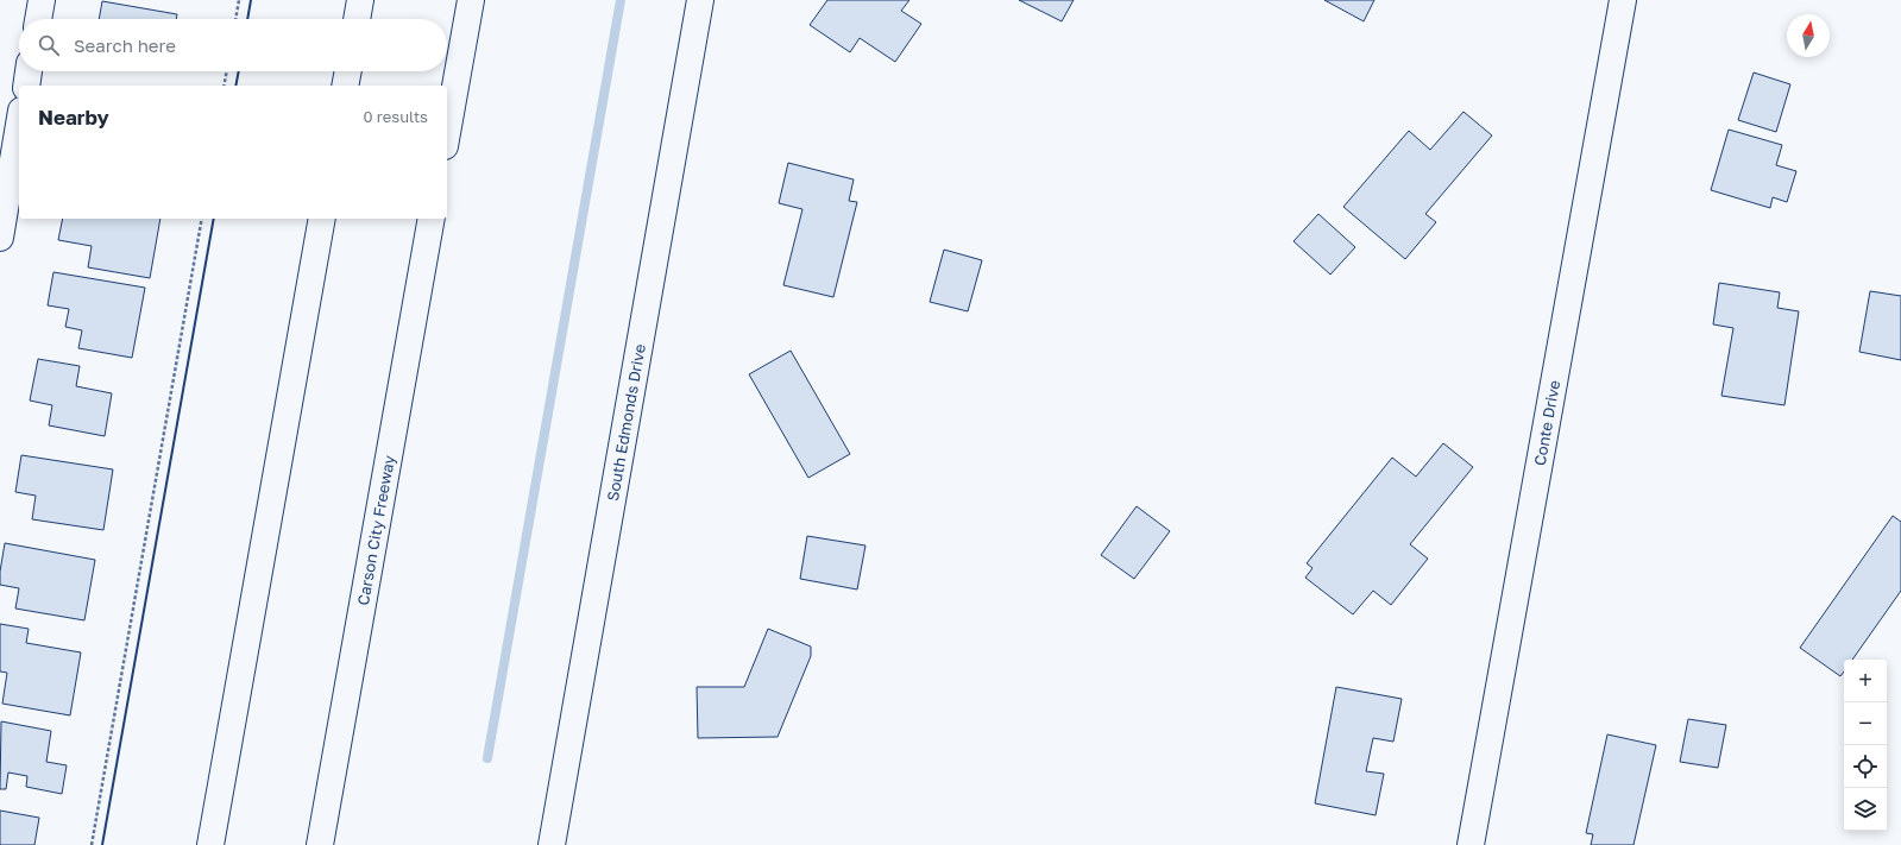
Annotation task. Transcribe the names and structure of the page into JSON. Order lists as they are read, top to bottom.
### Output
{
  "streets": {
    "main road": ["South Edmonds Drive", "Conte Drive", "Carson City Freeway"]
  },
  "north": "top",
  "page": {
    "search": "Search here",
    "heading": ["Nearby", "0 results"],
    "map_buttons": ["+", "−"]
  }
}
